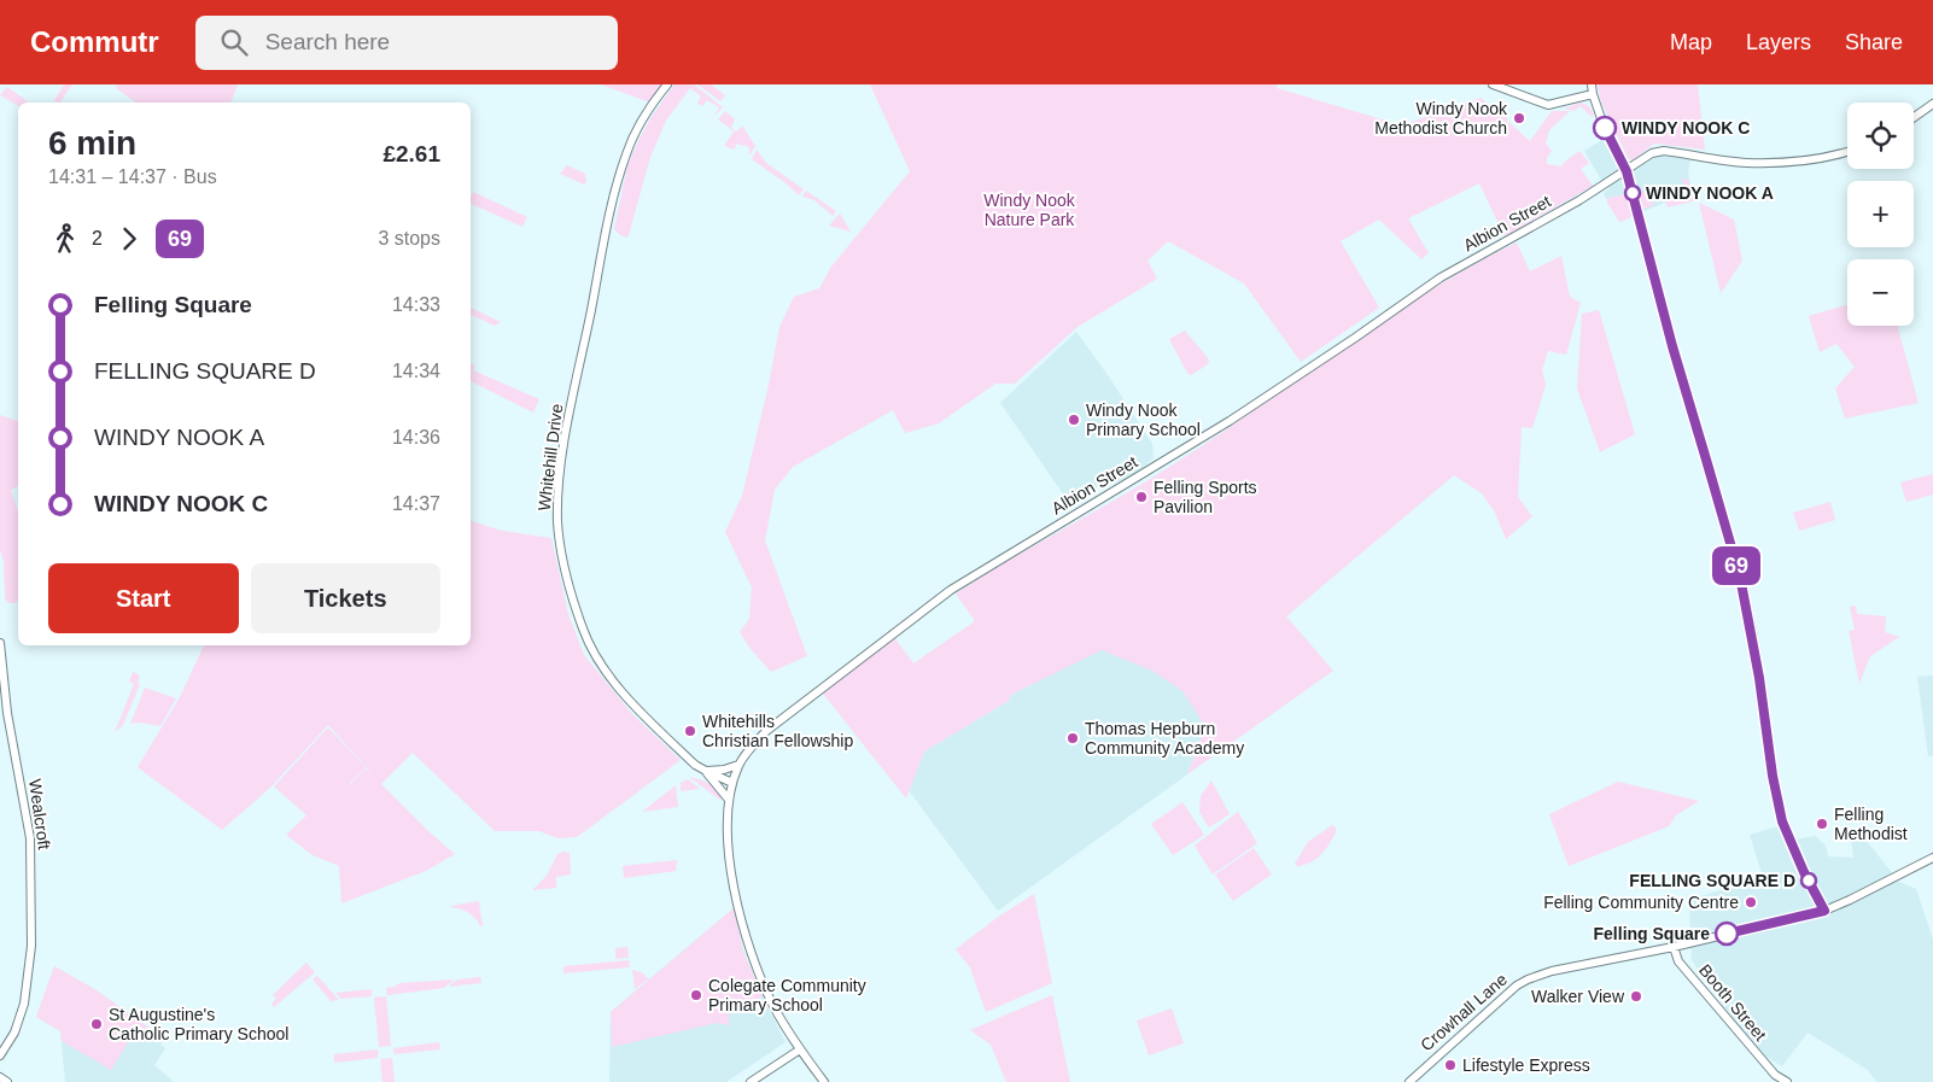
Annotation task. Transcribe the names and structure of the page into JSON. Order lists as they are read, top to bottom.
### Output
{
  "streets": {
    "street": [
      "Albion Street",
      "Whitehill Drive",
      "Wealcroft",
      "Booth Street",
      "Crowhall Lane"
    ]
  },
  "crossings": [
    ["Albion Street", "Whitehill Drive"],
    ["Booth Street", "Crowhall Lane"]
  ],
  "parks": ["Windy Nook Nature Park"],
  "places": [
    "Windy Nook Methodist Church",
    "WINDY NOOK C",
    "WINDY NOOK A",
    "Windy Nook Primary School",
    "Felling Sports Pavilion",
    "Whitehills Christian Fellowship",
    "Thomas Hepburn Community Academy",
    "Felling Methodist",
    "FELLING SQUARE D",
    "Felling Community Centre",
    "Felling Square",
    "Colegate Community Primary School",
    "Walker View",
    "St Augustine's Catholic Primary School",
    "Lifestyle Express"
  ],
  "lines": ["bus line 69"],
  "page": {
    "header": "Commutr",
    "search": "Search here",
    "nav": ["Map", "Layers", "Share"],
    "on_map": "69",
    "map_buttons": ["+", "−"],
    "heading": ["6 min", "14:31 – 14:37 · Bus", "£2.61"],
    "legs": ["2", "69", "3 stops"],
    "list": [
      {
        "name": "Felling Square",
        "value": "14:33"
      },
      {
        "name": "FELLING SQUARE D",
        "value": "14:34"
      },
      {
        "name": "WINDY NOOK A",
        "value": "14:36"
      },
      {
        "name": "WINDY NOOK C",
        "value": "14:37"
      }
    ],
    "buttons": ["Start", "Tickets"]
  }
}
